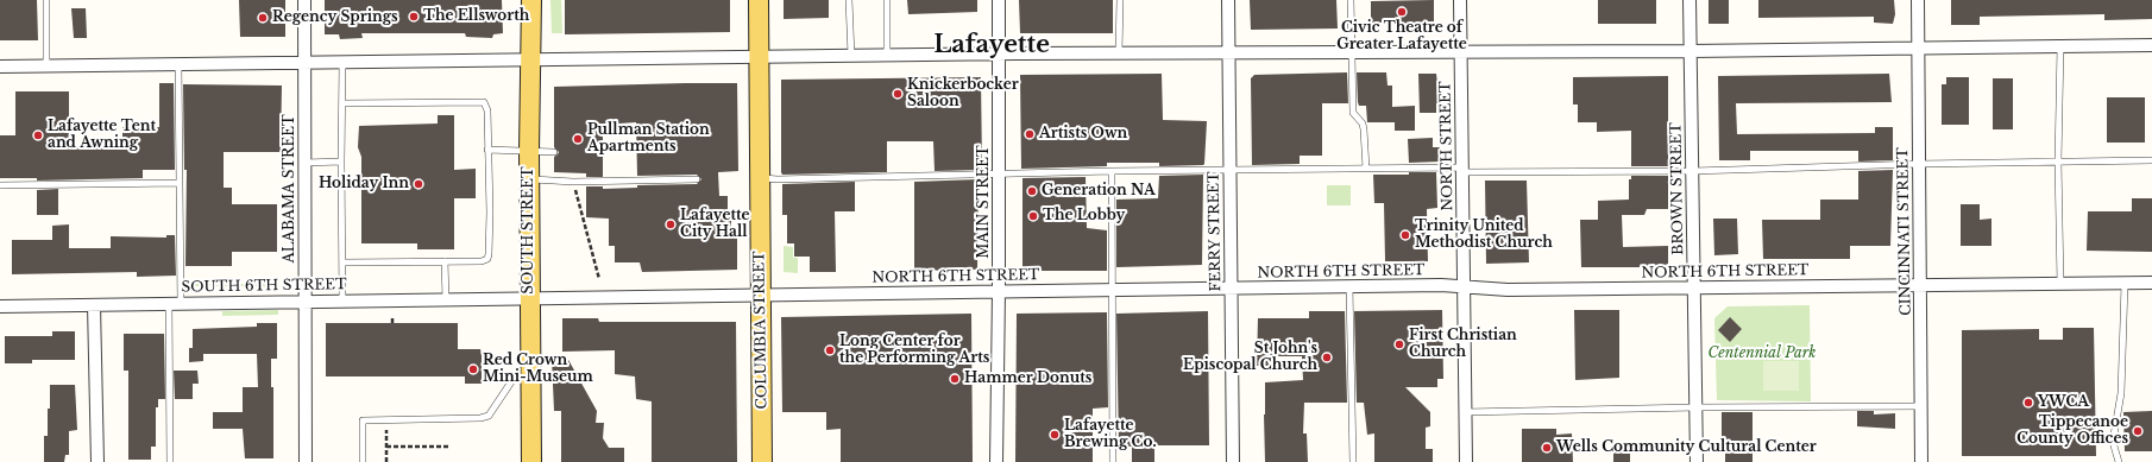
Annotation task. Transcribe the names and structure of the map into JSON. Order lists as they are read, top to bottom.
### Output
{
  "streets": {
    "main road": ["SOUTH STREET", "COLUMBIA STREET"],
    "street": [
      "NORTH STREET",
      "ALABAMA STREET",
      "BROWN STREET",
      "MAIN STREET",
      "FERRY STREET",
      "CINCINNATI STREET",
      "NORTH 6TH STREET",
      "SOUTH 6TH STREET"
    ]
  },
  "crossings": [
    ["NORTH STREET", "NORTH 6TH STREET"],
    ["ALABAMA STREET", "SOUTH 6TH STREET"],
    ["BROWN STREET", "NORTH 6TH STREET"],
    ["MAIN STREET", "NORTH 6TH STREET"],
    ["SOUTH STREET", "NORTH 6TH STREET"],
    ["SOUTH STREET", "SOUTH 6TH STREET"],
    ["FERRY STREET", "NORTH 6TH STREET"],
    ["CINCINNATI STREET", "NORTH 6TH STREET"],
    ["NORTH 6TH STREET", "SOUTH 6TH STREET"],
    ["NORTH 6TH STREET", "COLUMBIA STREET"]
  ],
  "districts": ["Lafayette"],
  "parks": ["Centennial Park"],
  "places": [
    "Civic Theatre of Greater Lafayette",
    "The Ellsworth",
    "Regency Springs",
    "Knickerbocker Saloon",
    "Artists Own",
    "Lafayette Tent and Awning",
    "Pullman Station Apartments",
    "Holiday Inn",
    "Generation NA",
    "The Lobby",
    "Lafayette City Hall",
    "Trinity United Methodist Church",
    "First Christian Church",
    "Long Center for the Performing Arts",
    "St John's Episcopal Church",
    "Red Crown Mini-Museum",
    "Hammer Donuts",
    "YWCA",
    "Tippecanoe County Offices",
    "Lafayette Brewing Co.",
    "Wells Community Cultural Center"
  ]
}
